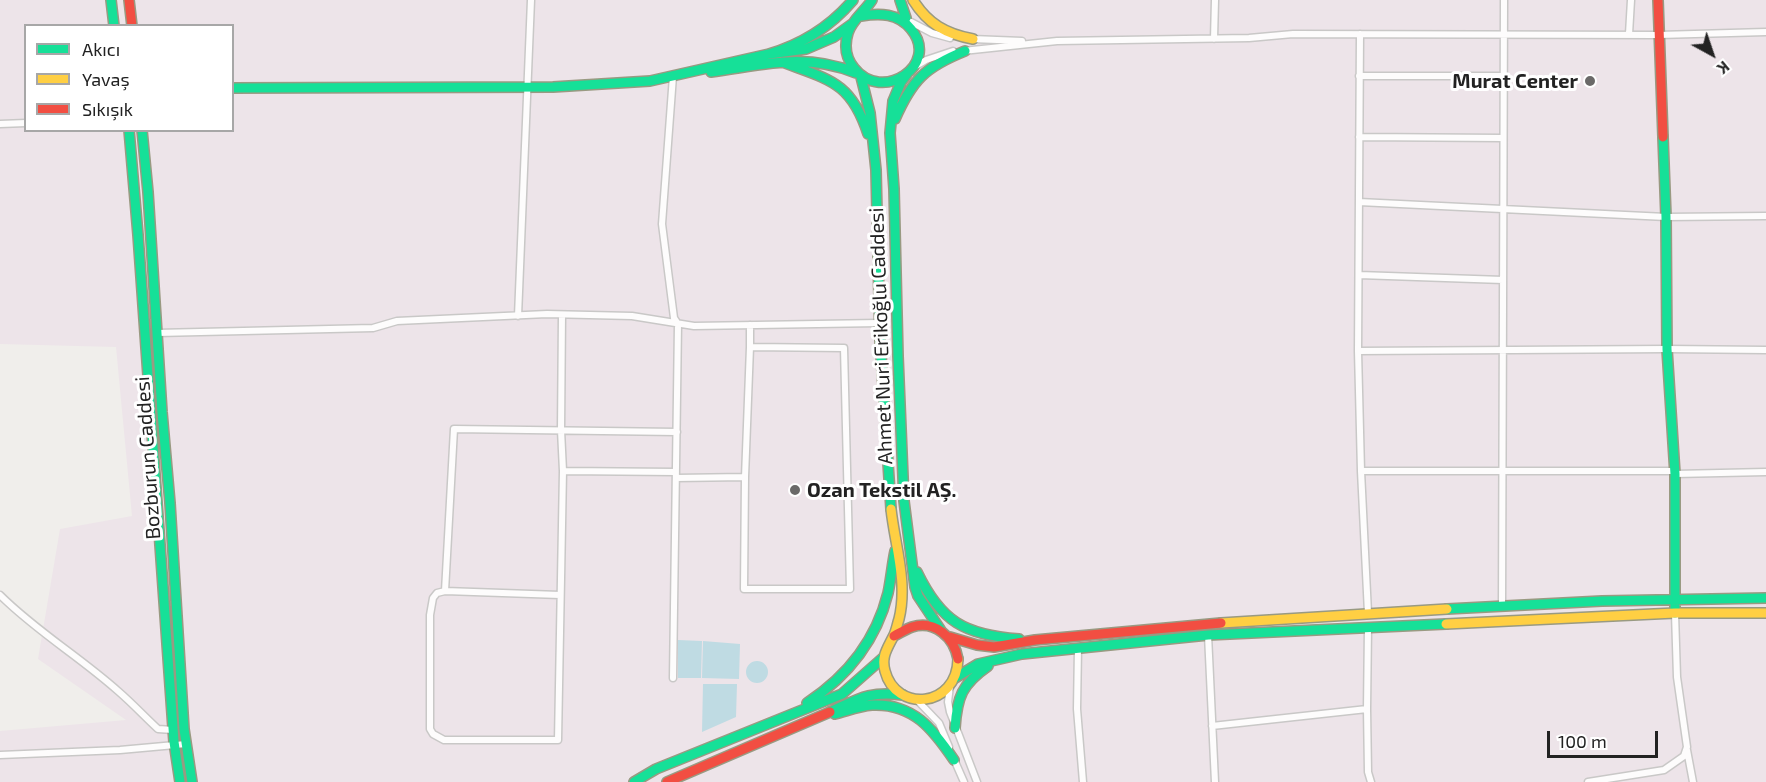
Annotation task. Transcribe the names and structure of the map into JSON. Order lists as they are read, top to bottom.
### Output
{
  "streets": {
    "main road": ["Ahmet Nuri Erikoğlu Caddesi", "Bozburun Caddesi"]
  },
  "places": ["Murat Center", "Ozan Tekstil AŞ."],
  "legend": ["Akıcı", "Yavaş", "Sıkışık"],
  "scale_bar": "100 m",
  "north": "bottom right"
}
